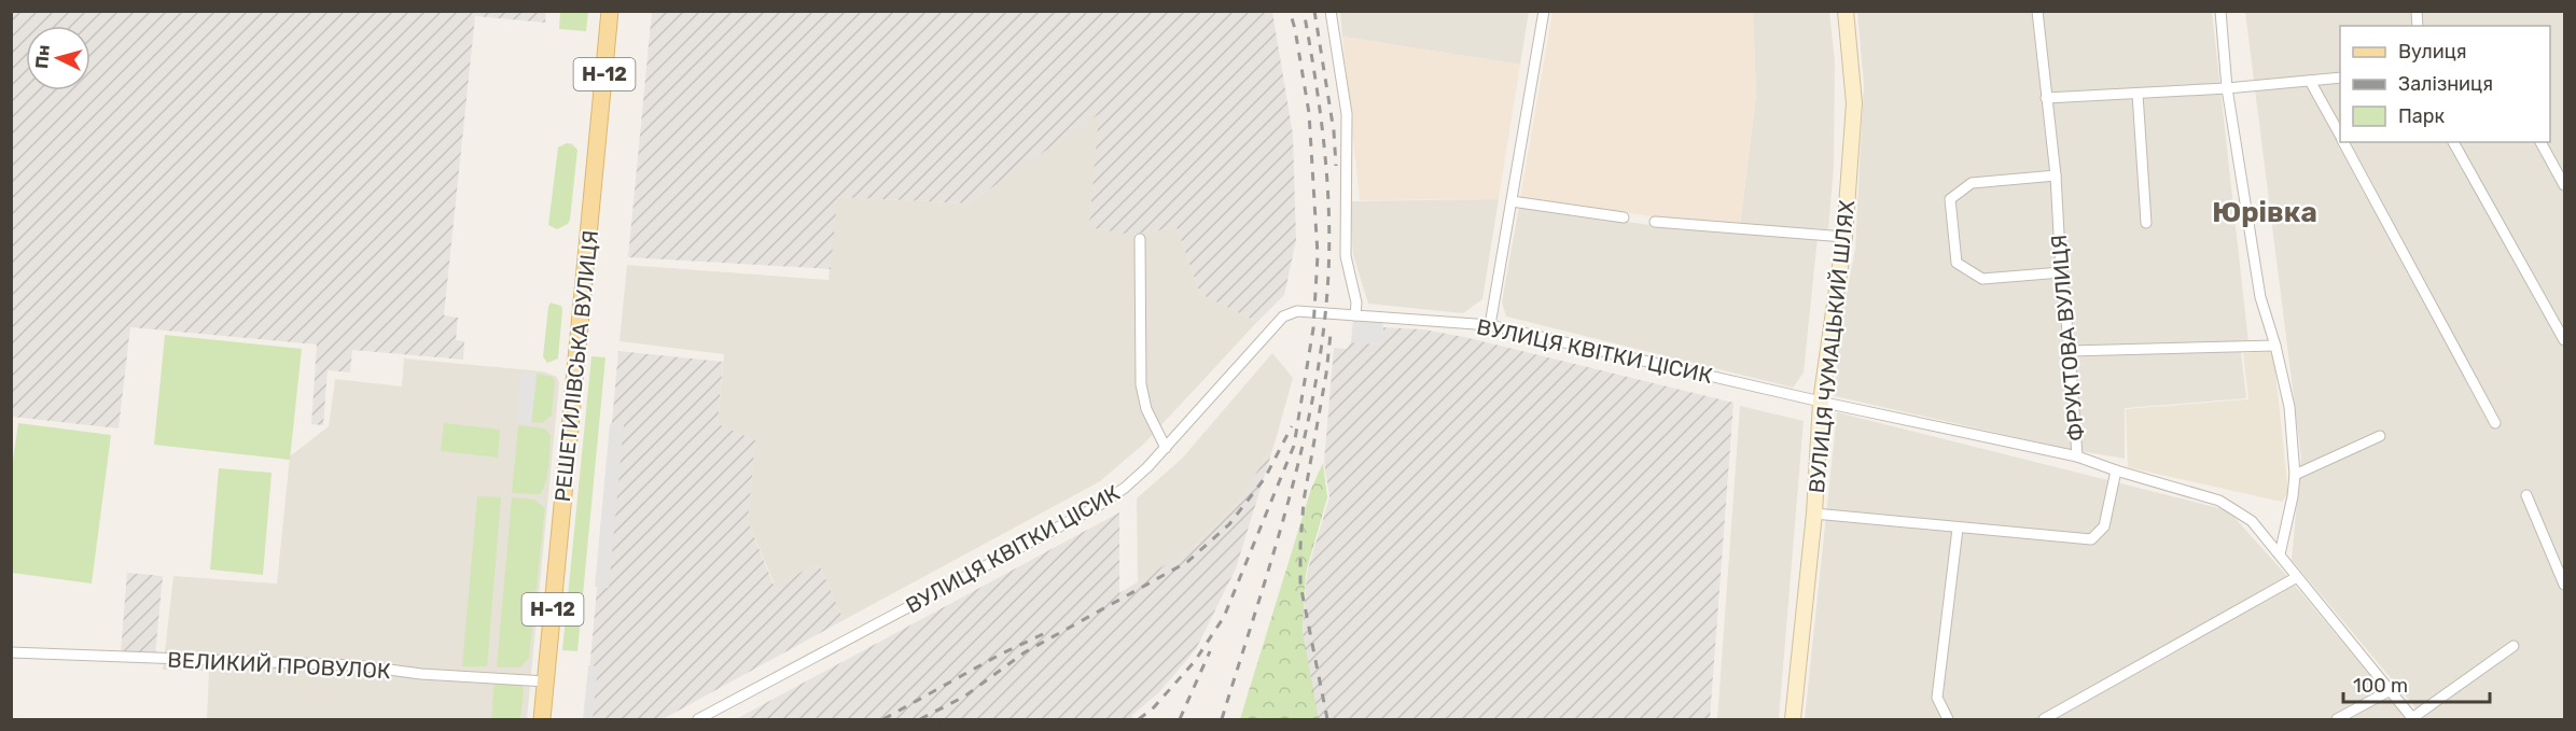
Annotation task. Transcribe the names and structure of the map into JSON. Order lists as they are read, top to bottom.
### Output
{
  "streets": {
    "main road": ["Н-12", "ВУЛИЦЯ ЧУМАЦЬКИЙ ШЛЯХ", "РЕШЕТИЛІВСЬКА ВУЛИЦЯ"],
    "street": ["ФРУКТОВА ВУЛИЦЯ", "ВУЛИЦЯ КВІТКИ ЦІСИК", "ВЕЛИКИЙ ПРОВУЛОК"]
  },
  "crossings": [
    ["ФРУКТОВА ВУЛИЦЯ", "ВУЛИЦЯ КВІТКИ ЦІСИК"],
    ["ВУЛИЦЯ ЧУМАЦЬКИЙ ШЛЯХ", "ВУЛИЦЯ КВІТКИ ЦІСИК"],
    ["РЕШЕТИЛІВСЬКА ВУЛИЦЯ", "ВЕЛИКИЙ ПРОВУЛОК"]
  ],
  "districts": ["Юрівка"],
  "legend": ["Вулиця", "Залізниця", "Парк"],
  "scale_bar": "100 m",
  "north": "left"
}
